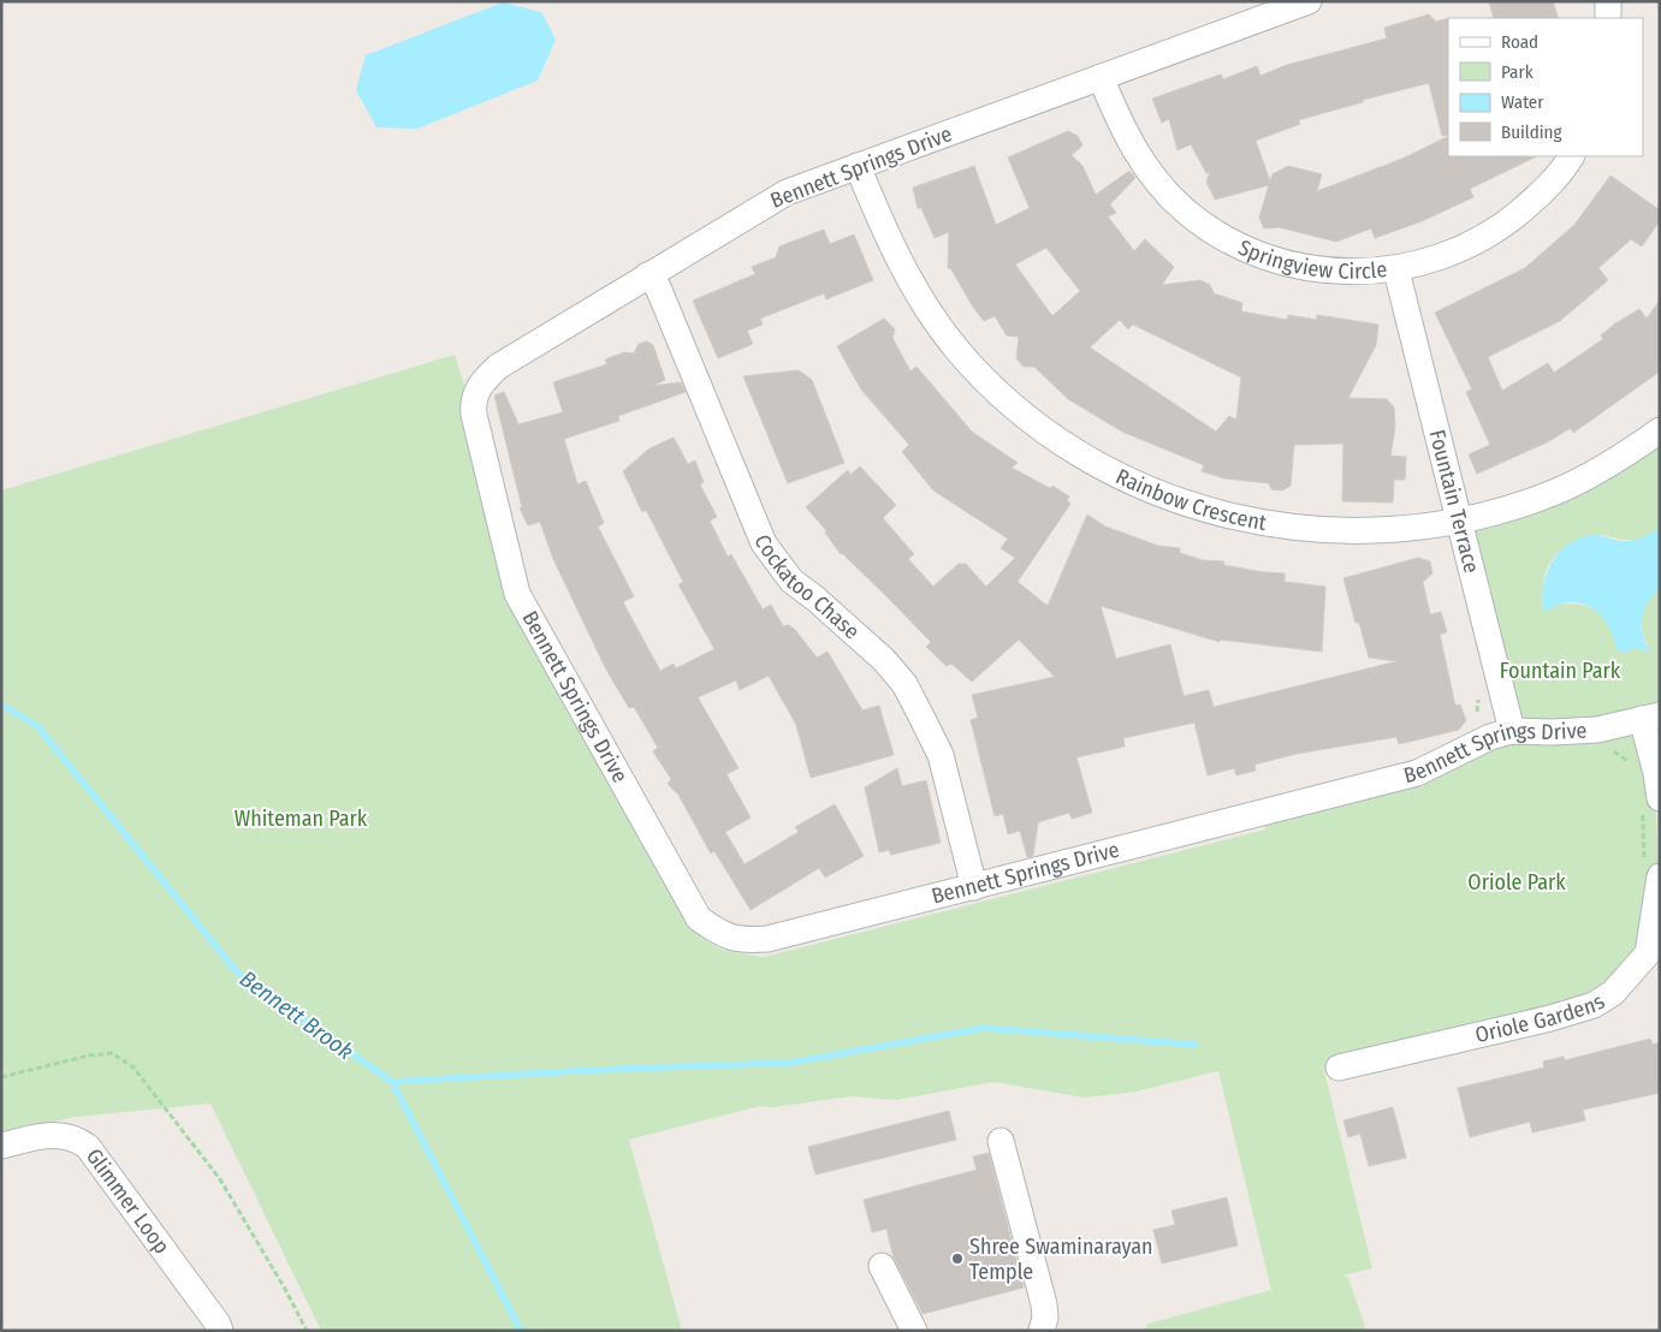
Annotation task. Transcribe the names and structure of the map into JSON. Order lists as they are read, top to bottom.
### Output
{
  "streets": {
    "street": [
      "Bennett Springs Drive",
      "Springview Circle",
      "Rainbow Crescent",
      "Fountain Terrace",
      "Cockatoo Chase",
      "Oriole Gardens",
      "Glimmer Loop"
    ]
  },
  "crossings": [
    ["Bennett Springs Drive", "Springview Circle"],
    ["Bennett Springs Drive", "Rainbow Crescent"],
    ["Bennett Springs Drive", "Fountain Terrace"],
    ["Bennett Springs Drive", "Cockatoo Chase"],
    ["Springview Circle", "Fountain Terrace"],
    ["Rainbow Crescent", "Fountain Terrace"]
  ],
  "water": ["Bennett Brook"],
  "parks": ["Fountain Park", "Whiteman Park", "Oriole Park"],
  "places": ["Shree Swaminarayan Temple"],
  "legend": [
    "Road",
    "Park",
    "Water",
    "Building"
  ]
}
